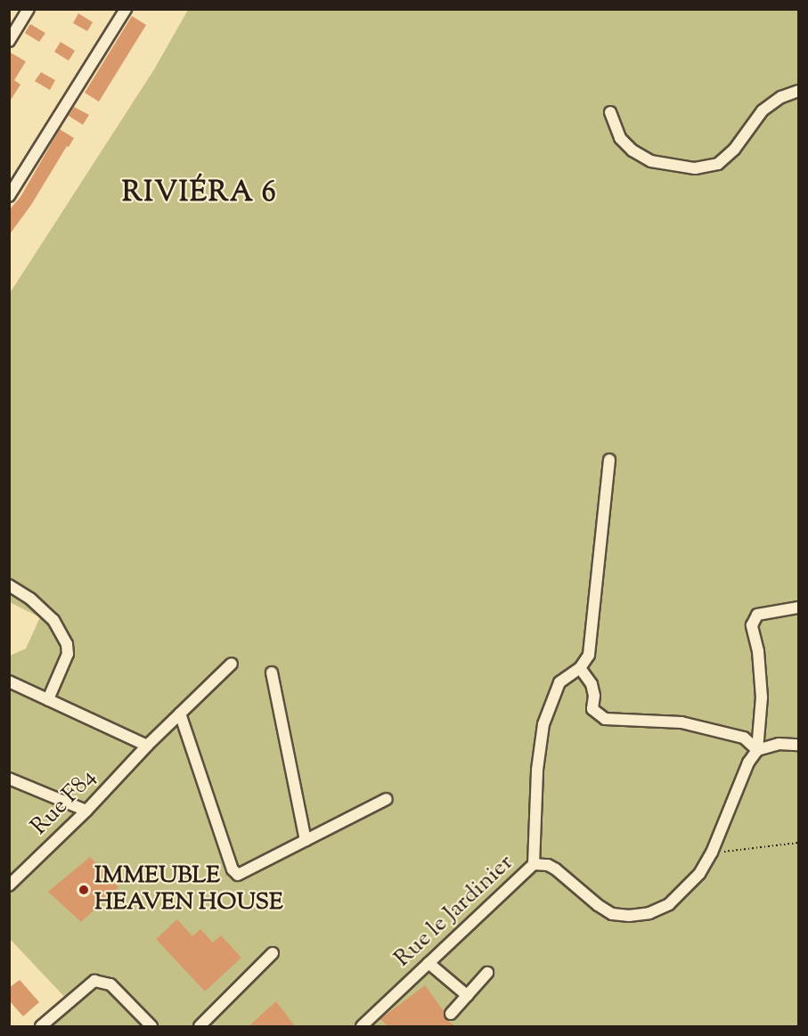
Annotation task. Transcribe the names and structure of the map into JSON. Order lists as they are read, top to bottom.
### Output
{
  "streets": {
    "street": ["Rue F84", "Rue le Jardinier"]
  },
  "districts": ["RIVIÉRA 6"],
  "places": ["IMMEUBLE HEAVEN HOUSE"]
}
